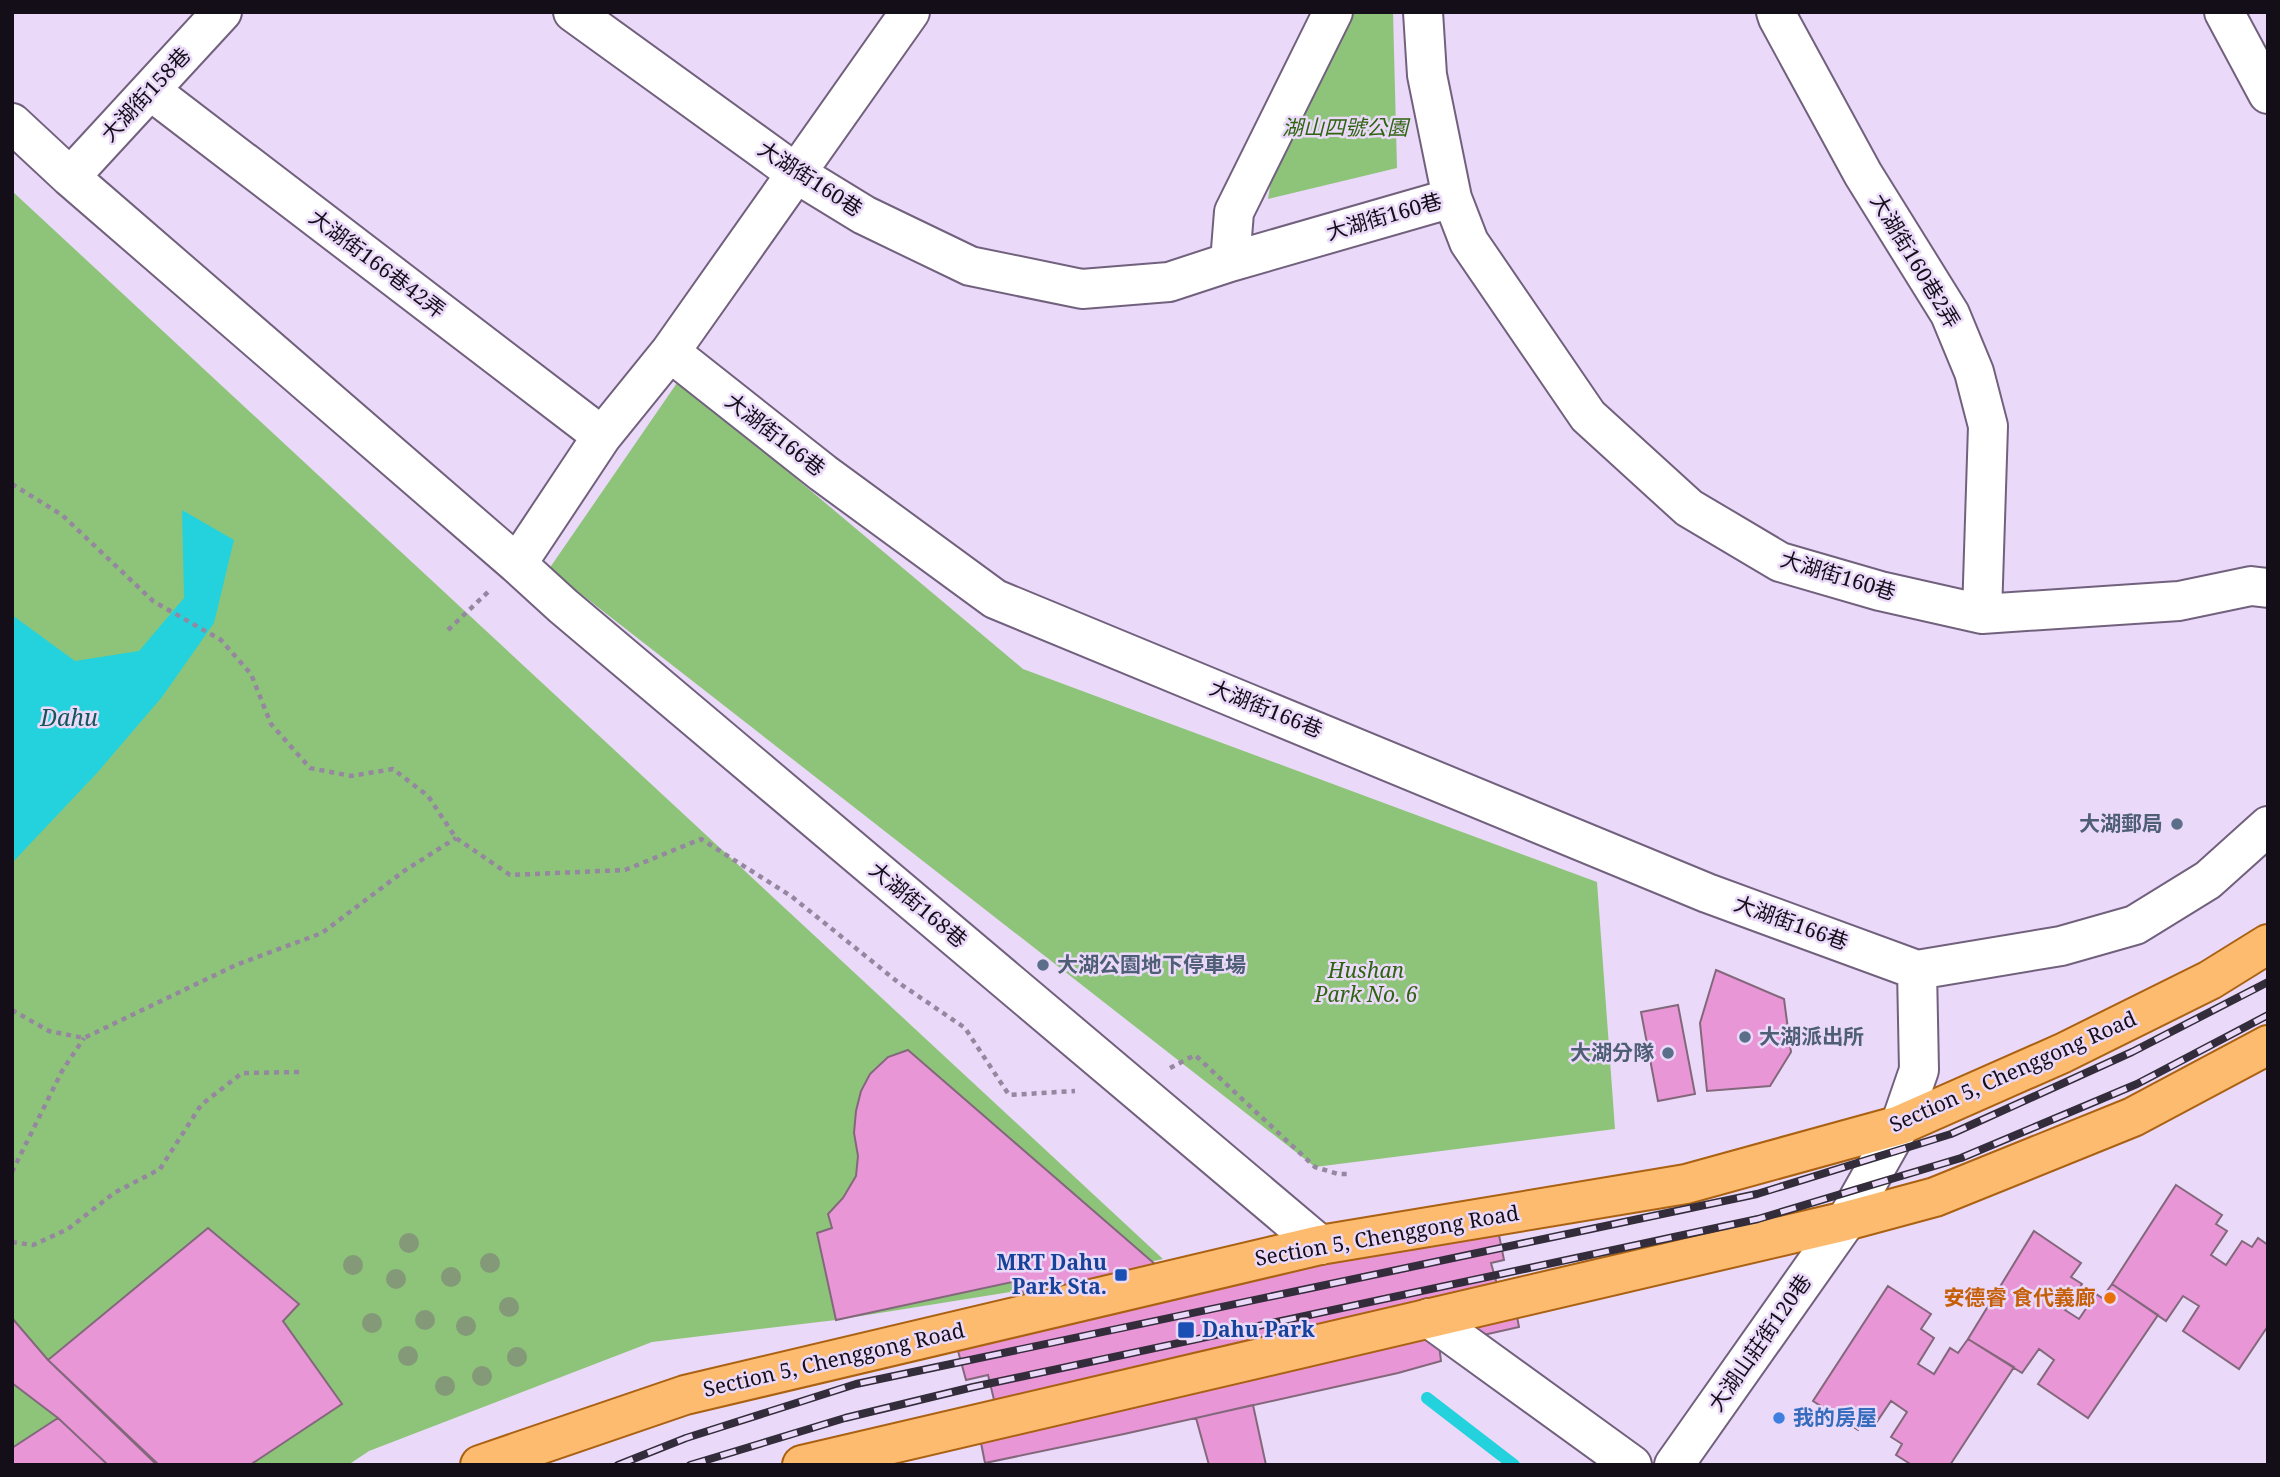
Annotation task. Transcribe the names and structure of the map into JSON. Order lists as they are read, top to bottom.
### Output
{
  "streets": {
    "main road": ["Section 5, Chenggong Road"],
    "street": [
      "大湖街158巷",
      "大湖街160巷",
      "大湖街160巷2弄",
      "大湖街166巷42弄",
      "大湖街166巷",
      "大湖街168巷",
      "大湖山莊街120巷"
    ]
  },
  "crossings": [
    ["大湖街158巷", "大湖街166巷42弄"],
    ["大湖街158巷", "大湖街168巷"],
    ["大湖街160巷", "大湖街160巷2弄"],
    ["大湖街166巷", "大湖山莊街120巷"],
    ["大湖街168巷", "Section 5, Chenggong Road"],
    ["Section 5, Chenggong Road", "大湖山莊街120巷"]
  ],
  "water": ["Dahu"],
  "parks": ["湖山四號公園", "Hushan Park No. 6"],
  "places": {
    "other": [
      "大湖郵局",
      "大湖公園地下停車場",
      "大湖派出所",
      "大湖分隊",
      "安德睿 食代義廊",
      "我的房屋"
    ],
    "transit": ["MRT Dahu Park Sta.", "Dahu Park"]
  }
}
